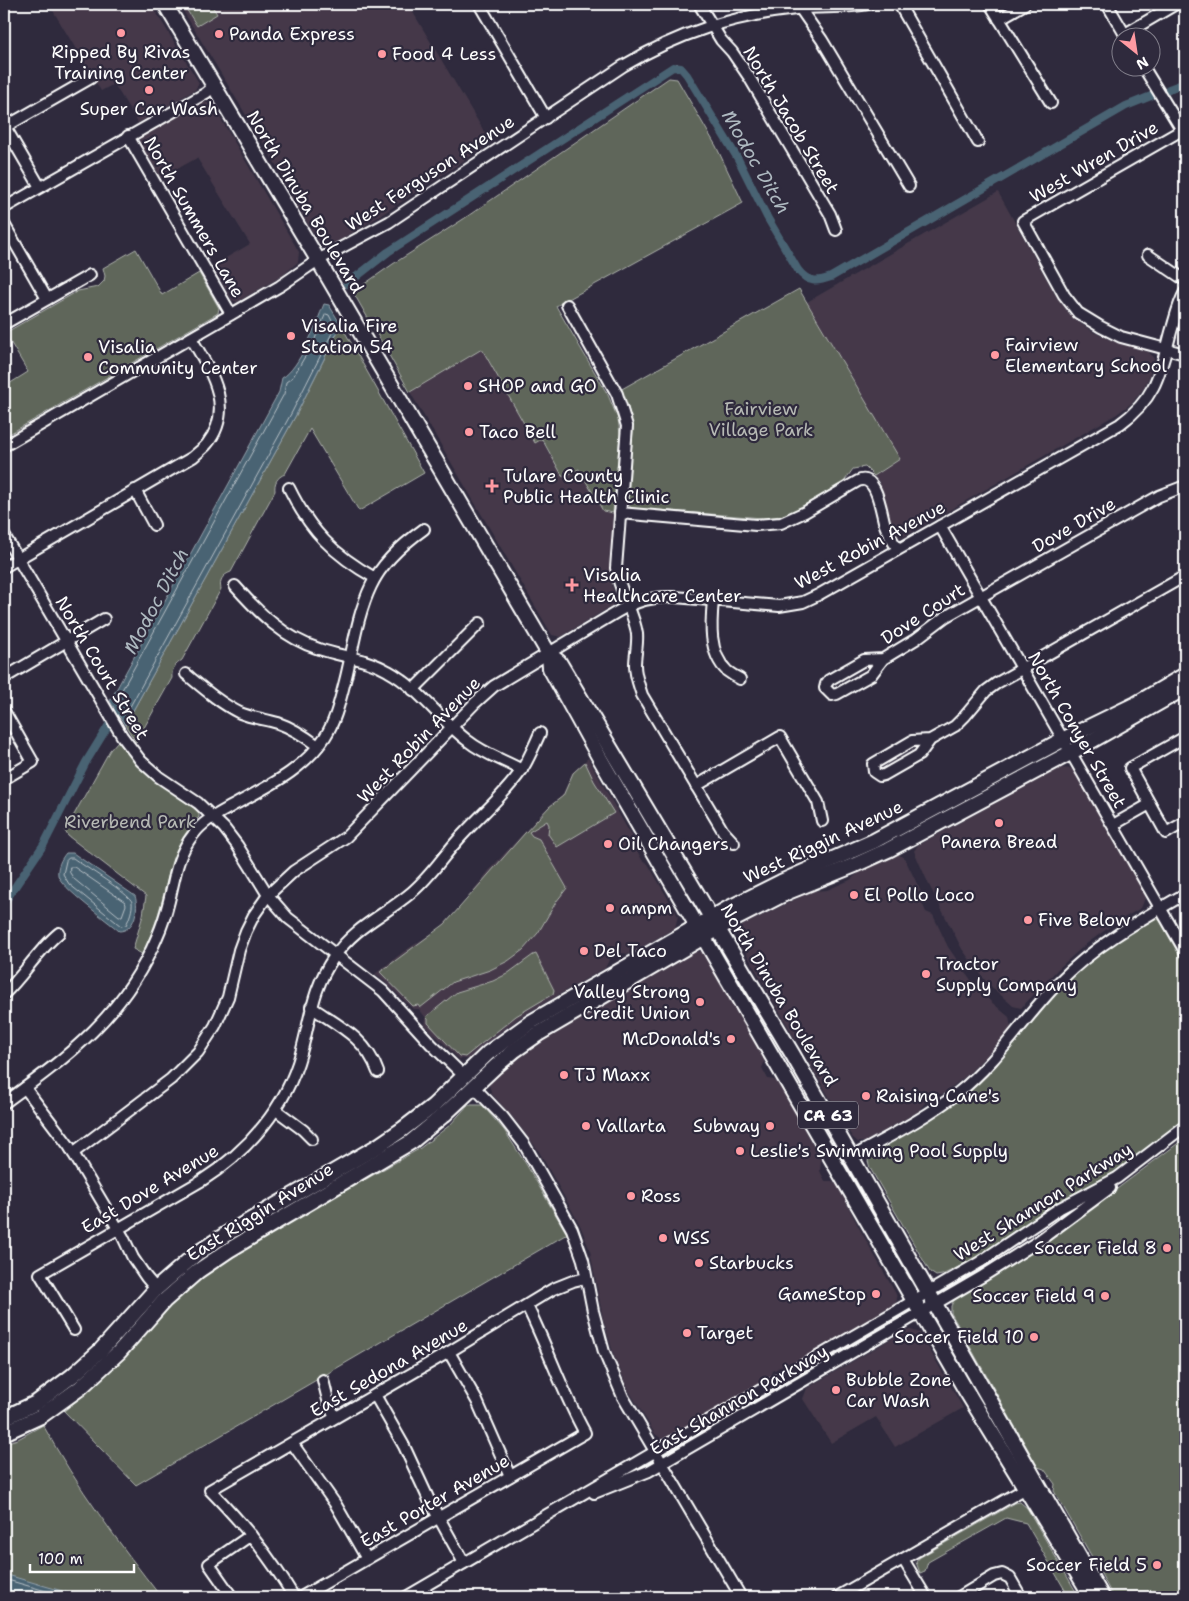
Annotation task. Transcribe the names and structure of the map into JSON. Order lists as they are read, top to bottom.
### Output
{
  "streets": {
    "main road": [
      "North Dinuba Boulevard",
      "West Riggin Avenue",
      "CA 63",
      "East Riggin Avenue"
    ],
    "street": [
      "North Jacob Street",
      "West Wren Drive",
      "West Ferguson Avenue",
      "North Summers Lane",
      "Dove Drive",
      "West Robin Avenue",
      "Dove Court",
      "North Court Street",
      "North Conyer Street",
      "East Dove Avenue",
      "West Shannon Parkway",
      "East Sedona Avenue",
      "East Shannon Parkway",
      "East Porter Avenue"
    ]
  },
  "crossings": [
    ["North Jacob Street", "West Ferguson Avenue"],
    ["West Wren Drive", "West Robin Avenue"],
    ["West Ferguson Avenue", "North Dinuba Boulevard"],
    ["West Ferguson Avenue", "North Summers Lane"],
    ["North Dinuba Boulevard", "West Robin Avenue"],
    ["North Dinuba Boulevard", "West Riggin Avenue"],
    ["North Dinuba Boulevard", "West Shannon Parkway"],
    ["North Dinuba Boulevard", "East Shannon Parkway"],
    ["Dove Drive", "Dove Court"],
    ["Dove Drive", "North Conyer Street"],
    ["West Robin Avenue", "North Court Street"],
    ["West Robin Avenue", "North Conyer Street"],
    ["Dove Court", "North Conyer Street"],
    ["North Court Street", "West Riggin Avenue"],
    ["North Court Street", "East Dove Avenue"],
    ["North Court Street", "East Riggin Avenue"],
    ["North Conyer Street", "West Riggin Avenue"],
    ["West Riggin Avenue", "East Riggin Avenue"],
    ["West Shannon Parkway", "East Shannon Parkway"],
    ["East Sedona Avenue", "East Porter Avenue"]
  ],
  "water": ["Modoc Ditch"],
  "parks": ["Fairview Village Park", "Riverbend Park"],
  "places": {
    "other": [
      "Ripped By Rivas Training Center",
      "Panda Express",
      "Food 4 Less",
      "Super Car Wash",
      "Visalia Fire Station 54",
      "Fairview Elementary School",
      "Visalia Community Center",
      "SHOP and GO",
      "Taco Bell",
      "Panera Bread",
      "Oil Changers",
      "El Pollo Loco",
      "ampm",
      "Five Below",
      "Del Taco",
      "Tractor Supply Company",
      "Valley Strong Credit Union",
      "McDonald's",
      "TJ Maxx",
      "Raising Cane's",
      "Vallarta",
      "Subway",
      "Leslie's Swimming Pool Supply",
      "Ross",
      "WSS",
      "Soccer Field 8",
      "Starbucks",
      "GameStop",
      "Soccer Field 9",
      "Target",
      "Soccer Field 10",
      "Bubble Zone Car Wash",
      "Soccer Field 5"
    ],
    "health": ["Tulare County Public Health Clinic", "Visalia Healthcare Center"]
  },
  "scale_bar": "100 m",
  "north": "bottom right"
}
